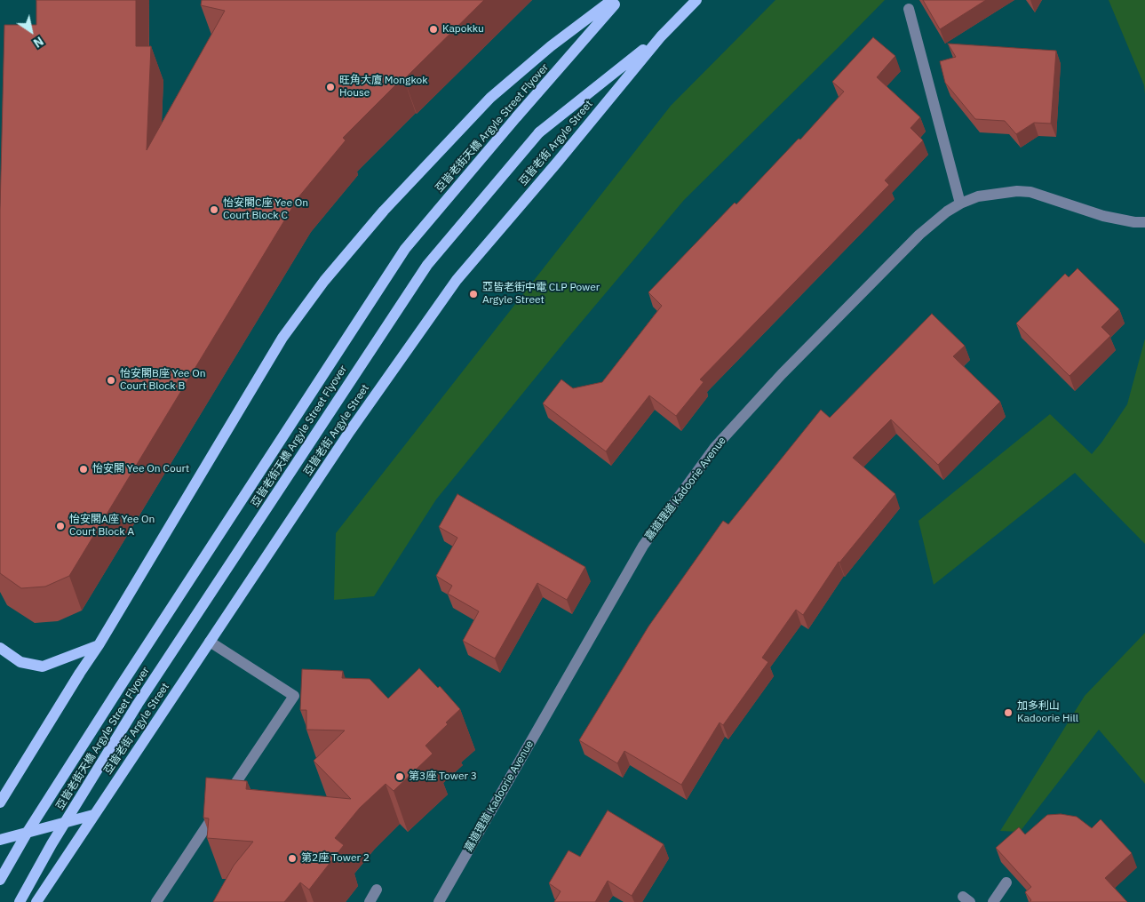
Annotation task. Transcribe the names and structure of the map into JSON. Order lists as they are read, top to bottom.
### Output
{
  "streets": {
    "main road": ["亞皆老街天橋 Argyle Street Flyover", "亞皆老街 Argyle Street"],
    "street": ["嘉道理道 Kadoorie Avenue"]
  },
  "crossings": [
    ["亞皆老街天橋 Argyle Street Flyover", "亞皆老街 Argyle Street"]
  ],
  "places": [
    "Kapokku",
    "旺角大廈 Mongkok House",
    "怡安閣C座 Yee On Court Block C",
    "亞皆老街中電 CLP Power Argyle Street",
    "怡安閣B座 Yee On Court Block B",
    "怡安閣 Yee On Court",
    "怡安閣A座 Yee On Court Block A",
    "加多利山 Kadoorie Hill",
    "第3座 Tower 3",
    "第2座 Tower 2"
  ],
  "north": "bottom right"
}
